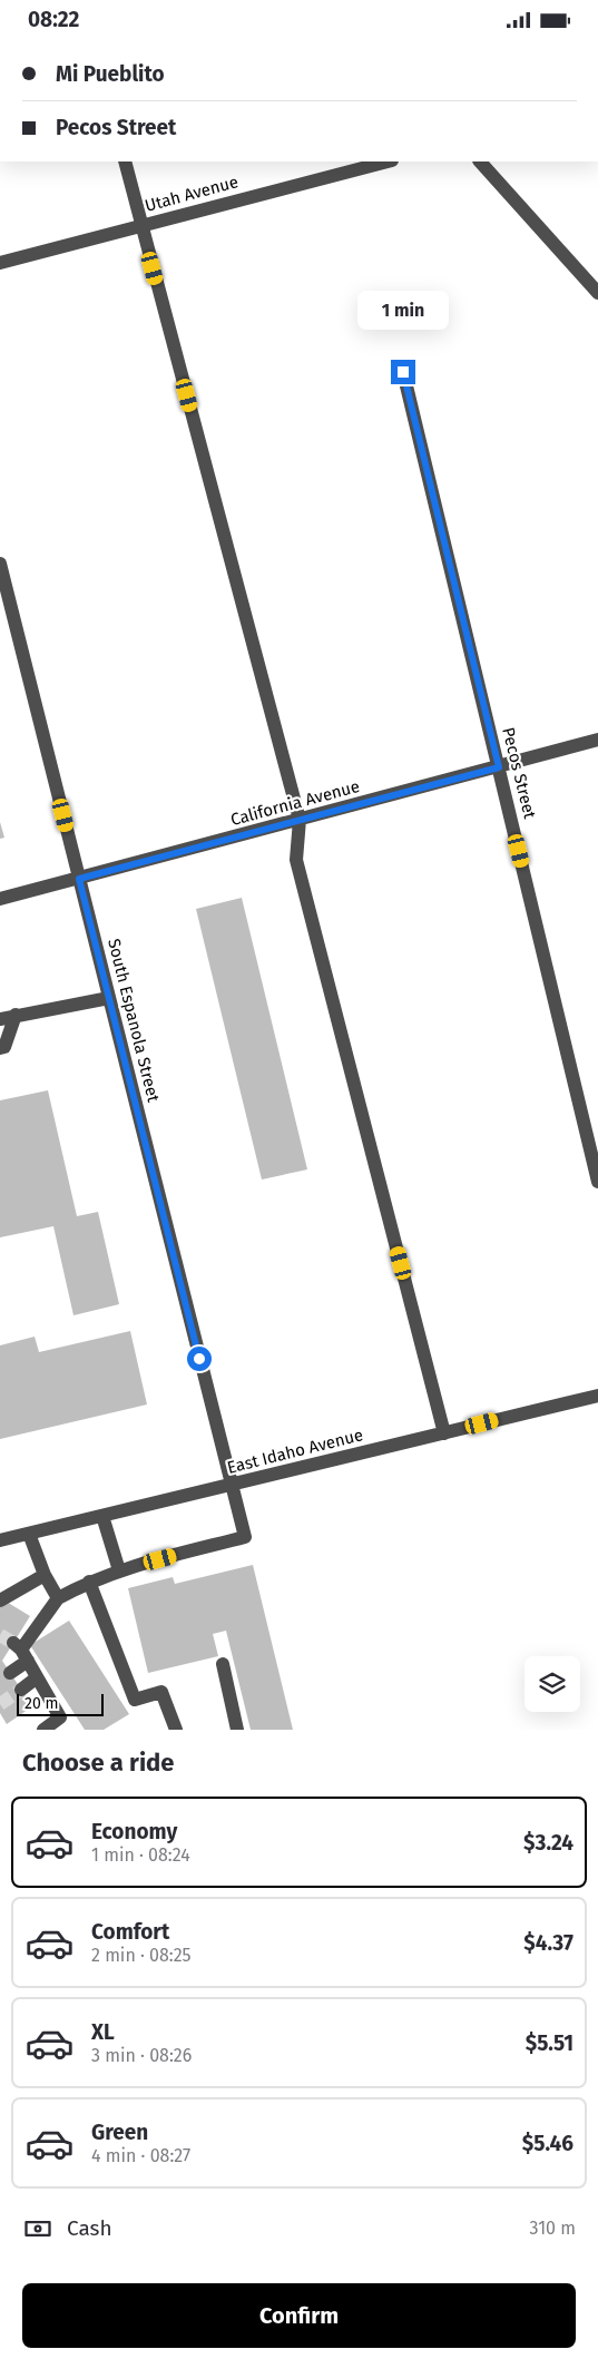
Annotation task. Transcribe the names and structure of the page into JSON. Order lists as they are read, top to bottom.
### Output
{
  "streets": {
    "street": [
      "Utah Avenue",
      "Pecos Street",
      "California Avenue",
      "South Espanola Street",
      "East Idaho Avenue"
    ]
  },
  "crossings": [
    ["Pecos Street", "California Avenue"],
    ["California Avenue", "South Espanola Street"],
    ["South Espanola Street", "East Idaho Avenue"]
  ],
  "scale_bar": "20 m",
  "page": {
    "status": "08:22",
    "banner": ["Mi Pueblito", "Pecos Street"],
    "bubble": "1 min",
    "scale": "20 m",
    "heading": "Choose a ride",
    "list": [
      {
        "name": "Economy",
        "note": "1 min · 08:24",
        "value": "$3.24"
      },
      {
        "name": "Comfort",
        "note": "2 min · 08:25",
        "value": "$4.37"
      },
      {
        "name": "XL",
        "note": "3 min · 08:26",
        "value": "$5.51"
      },
      {
        "name": "Green",
        "note": "4 min · 08:27",
        "value": "$5.46"
      }
    ],
    "pay": ["Cash", "310 m"],
    "buttons": "Confirm"
  }
}
